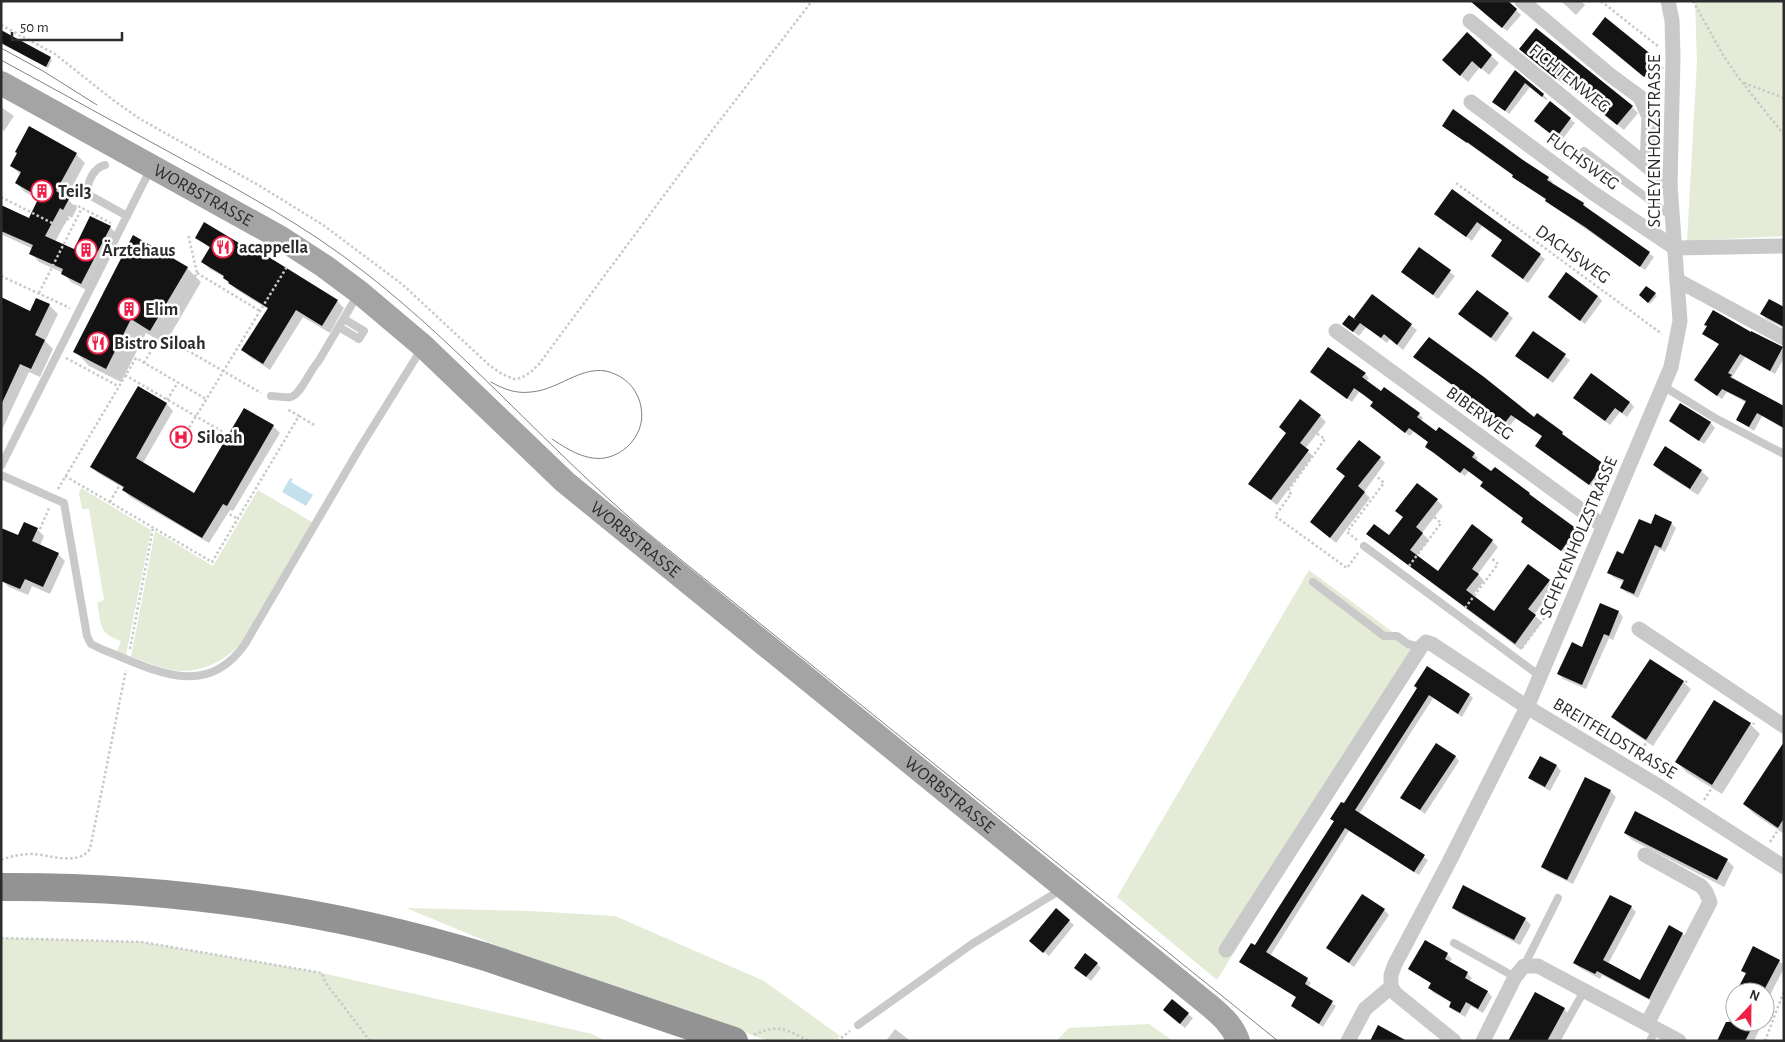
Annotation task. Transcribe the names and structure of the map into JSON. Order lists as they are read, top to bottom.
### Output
{
  "streets": {
    "main road": ["WORBSTRASSE"],
    "street": [
      "FICHTENWEG",
      "SCHEYENHOLZSTRASSE",
      "FUCHSWEG",
      "BIBERWEG",
      "BREITFELDSTRASSE"
    ],
    "path": ["DACHSWEG"]
  },
  "crossings": [
    ["FICHTENWEG", "SCHEYENHOLZSTRASSE"],
    ["SCHEYENHOLZSTRASSE", "FUCHSWEG"],
    ["SCHEYENHOLZSTRASSE", "DACHSWEG"],
    ["SCHEYENHOLZSTRASSE", "BIBERWEG"],
    ["SCHEYENHOLZSTRASSE", "BREITFELDSTRASSE"]
  ],
  "places": {
    "building": ["Teil3", "Ärztehaus", "Elim"],
    "restaurant": ["acappella", "Bistro Siloah"],
    "hospital": ["Siloah"]
  },
  "scale_bar": "50 m",
  "north": "top"
}
